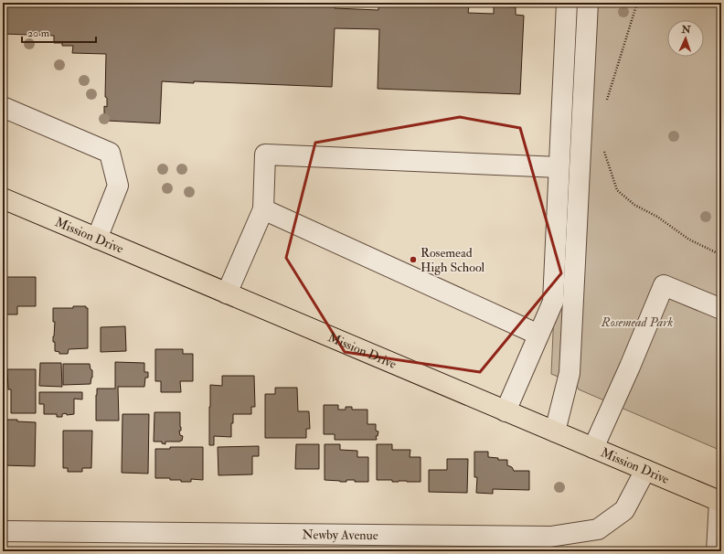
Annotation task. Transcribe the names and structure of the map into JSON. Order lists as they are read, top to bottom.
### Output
{
  "streets": {
    "main road": ["Mission Drive"],
    "street": ["Newby Avenue"]
  },
  "crossings": [
    ["Mission Drive", "Newby Avenue"]
  ],
  "parks": ["Rosemead Park"],
  "places": ["Rosemead High School"],
  "scale_bar": "20 m",
  "north": "top"
}
